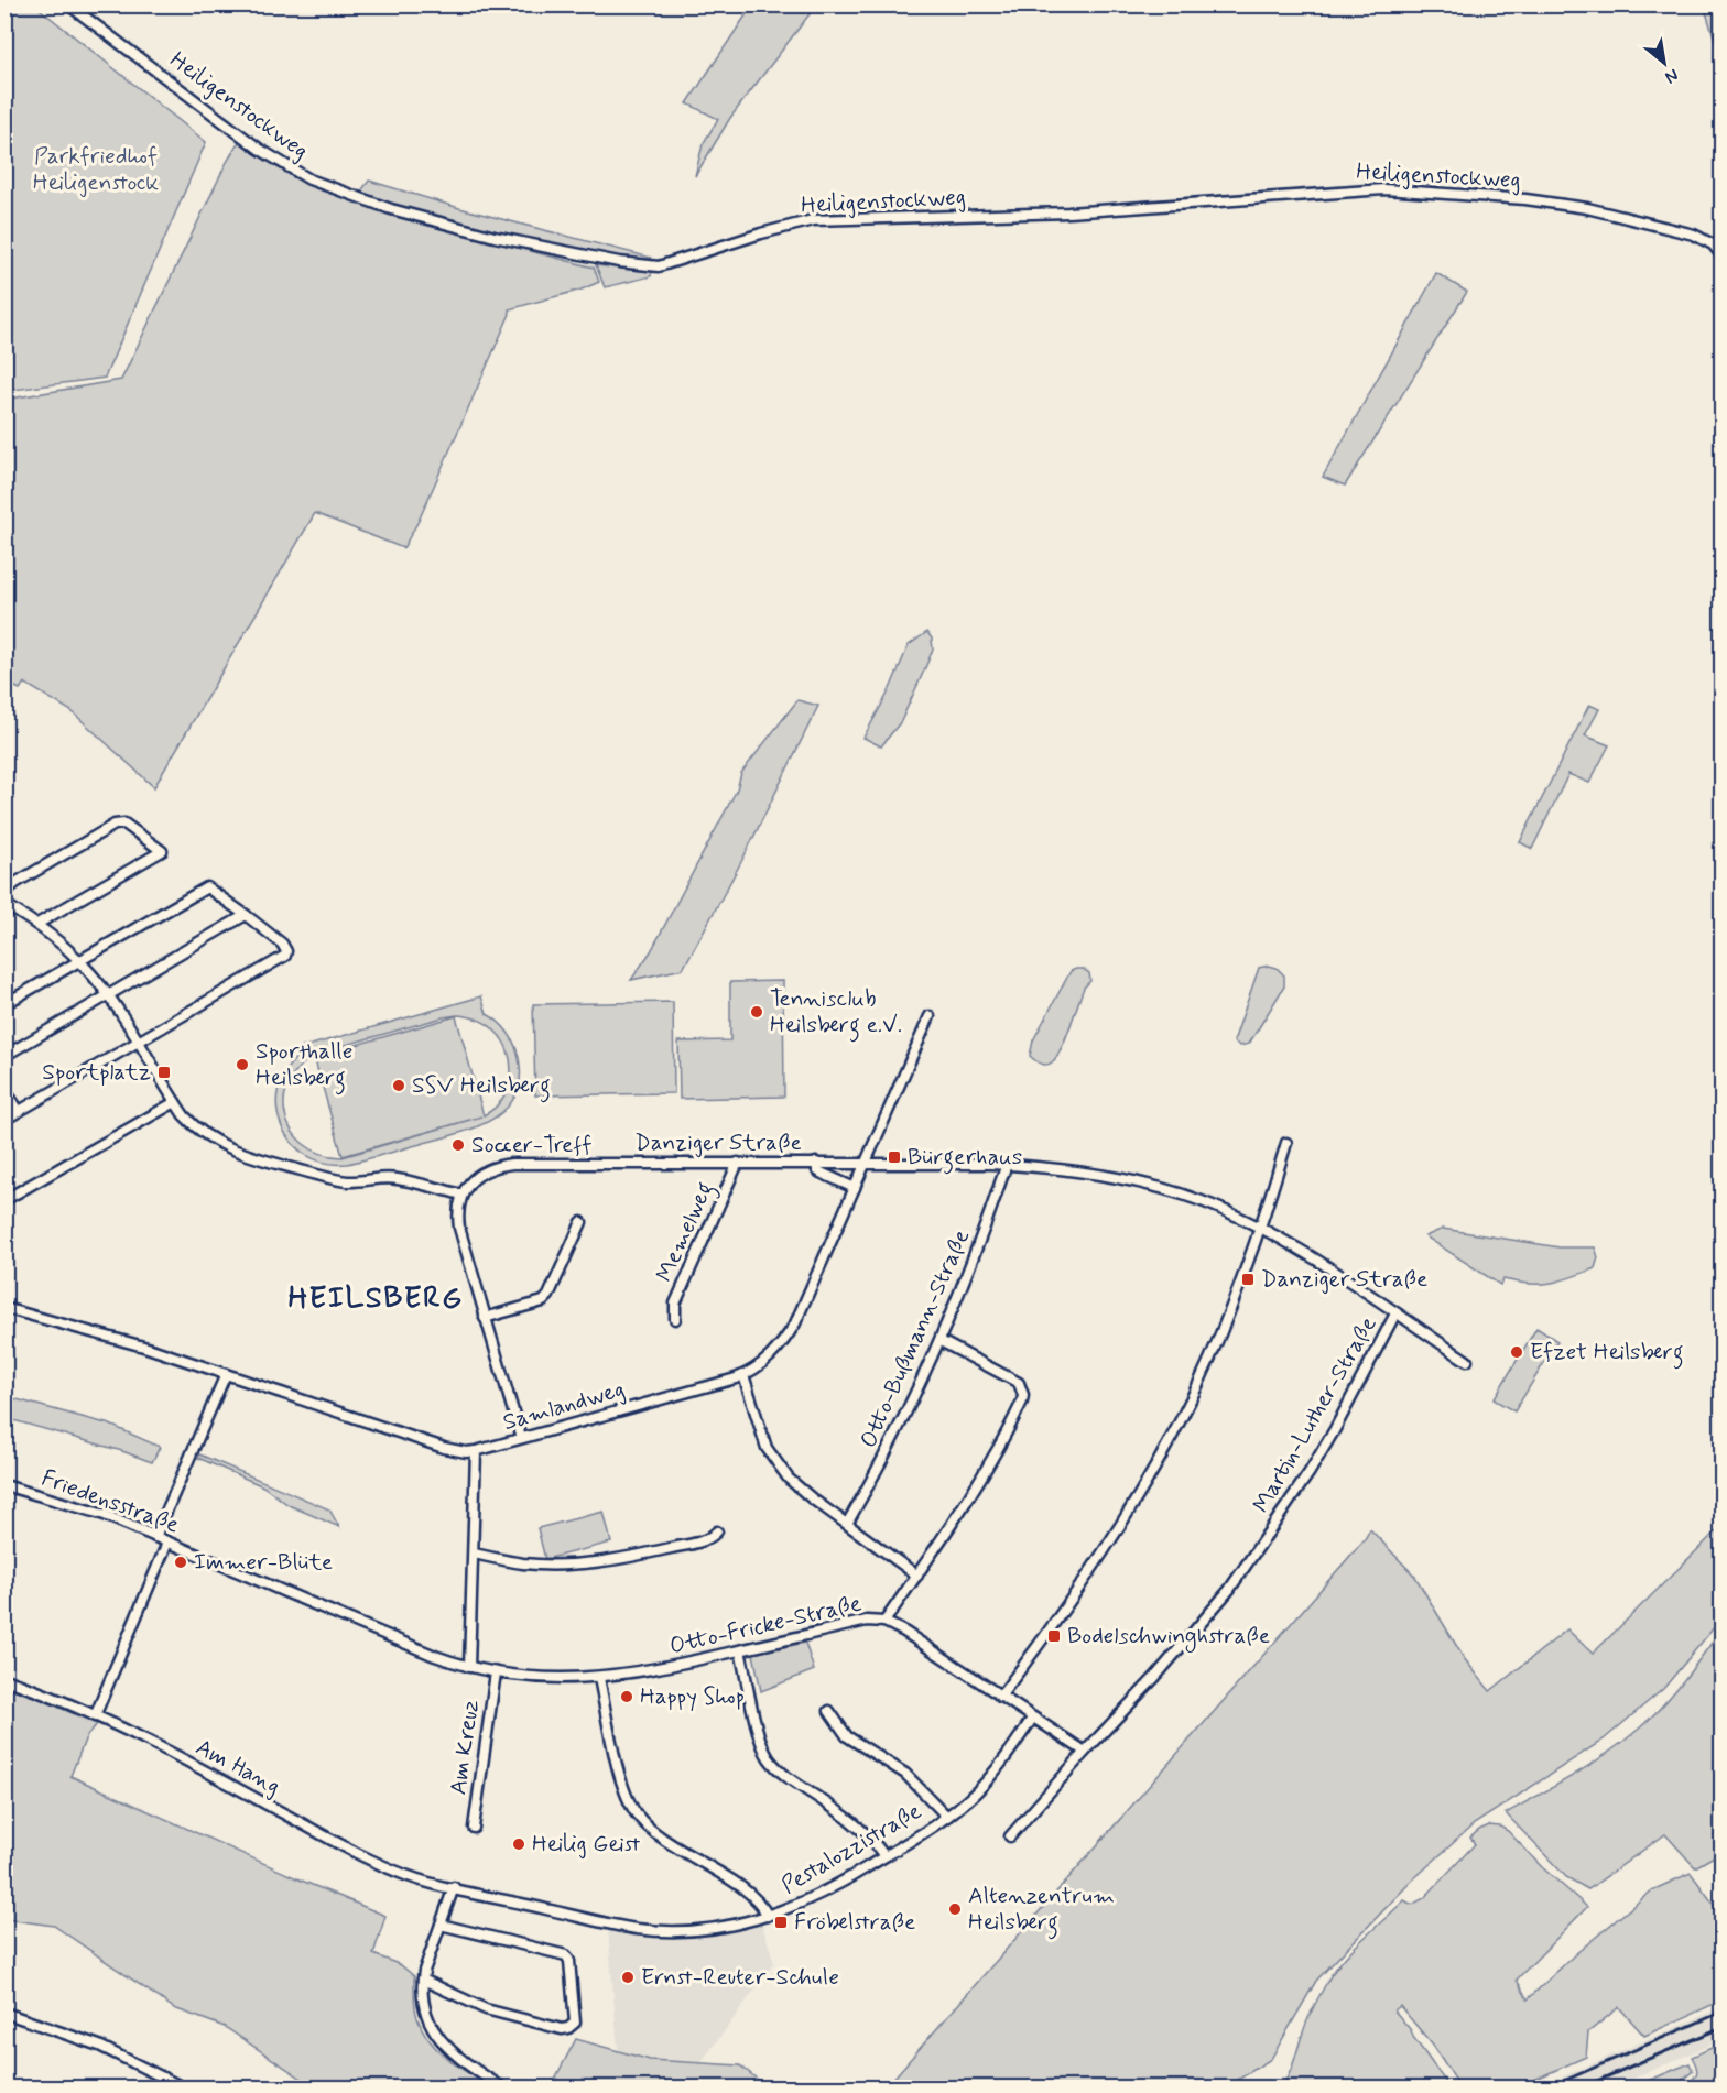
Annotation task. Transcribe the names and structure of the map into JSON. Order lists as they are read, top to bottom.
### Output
{
  "streets": {
    "street": [
      "Heiligenstockweg",
      "Danziger Straße",
      "Memelweg",
      "Otto-Bußmann-Straße",
      "Samlandweg",
      "Martin-Luther-Straße",
      "Friedensstraße",
      "Otto-Fricke-Straße",
      "Am Kreuz",
      "Am Hang",
      "Pestalozzistraße"
    ]
  },
  "crossings": [
    ["Danziger Straße", "Memelweg"],
    ["Danziger Straße", "Otto-Bußmann-Straße"],
    ["Danziger Straße", "Samlandweg"],
    ["Danziger Straße", "Martin-Luther-Straße"],
    ["Martin-Luther-Straße", "Otto-Fricke-Straße"],
    ["Friedensstraße", "Otto-Fricke-Straße"],
    ["Friedensstraße", "Am Kreuz"],
    ["Otto-Fricke-Straße", "Am Kreuz"],
    ["Otto-Fricke-Straße", "Pestalozzistraße"],
    ["Am Hang", "Pestalozzistraße"]
  ],
  "districts": ["HEILSBERG"],
  "parks": ["Parkfriedhof Heiligenstock"],
  "places": {
    "other": [
      "Tennisclub Heilsberg e.V.",
      "Sporthalle Heilsberg",
      "SSV Heilsberg",
      "Soccer-Treff",
      "Efzet Heilsberg",
      "Immer-Blüte",
      "Happy Shop",
      "Heilig Geist",
      "Altenzentrum Heilsberg",
      "Ernst-Reuter-Schule"
    ],
    "transit": [
      "Sportplatz",
      "Bürgerhaus",
      "Danziger Straße",
      "Bodelschwinghstraße",
      "Fröbelstraße"
    ]
  },
  "north": "bottom right"
}
